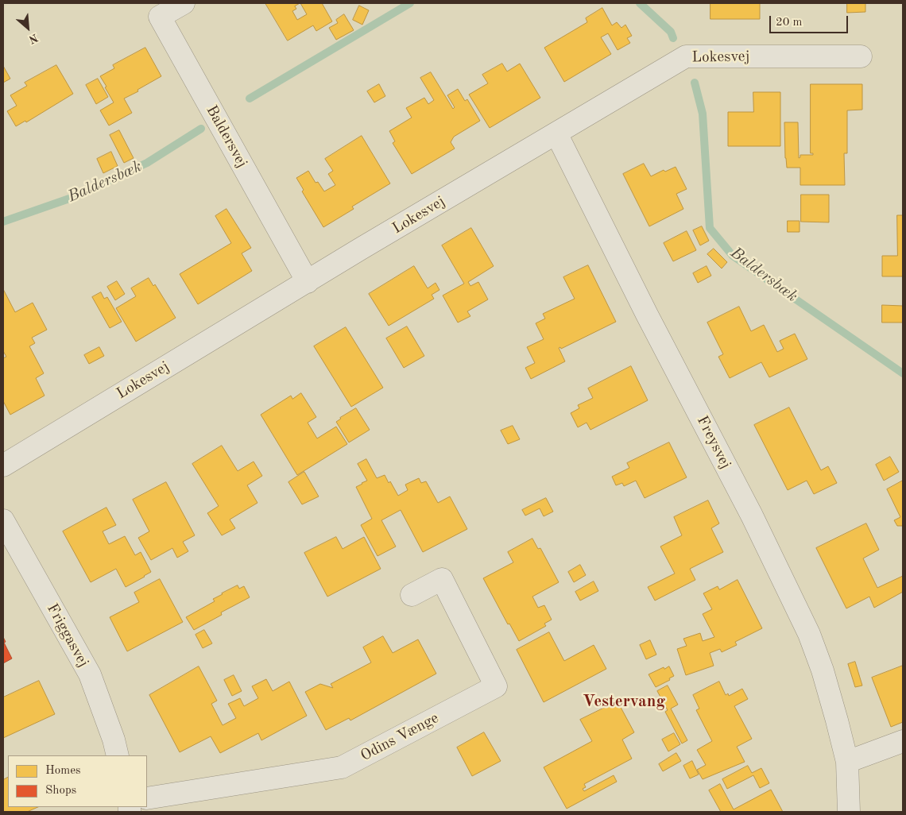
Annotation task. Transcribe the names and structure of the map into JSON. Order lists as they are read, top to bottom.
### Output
{
  "streets": {
    "street": [
      "Lokesvej",
      "Baldersvej",
      "Freysvej",
      "Friggasvej",
      "Odins Vænge"
    ]
  },
  "crossings": [
    ["Lokesvej", "Baldersvej"],
    ["Lokesvej", "Freysvej"]
  ],
  "districts": ["Vestervang"],
  "water": ["Baldersbæk"],
  "legend": ["Homes", "Shops"],
  "scale_bar": "20 m",
  "north": "bottom right"
}
